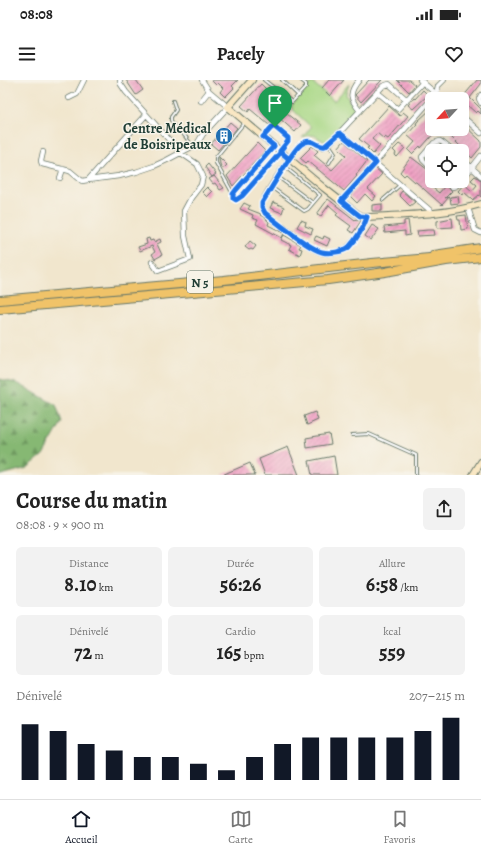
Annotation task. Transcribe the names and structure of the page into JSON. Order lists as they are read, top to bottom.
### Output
{
  "streets": {
    "highway": ["N 5"]
  },
  "places": {
    "building": ["Centre Médical de Boisripeaux"]
  },
  "north": "bottom left",
  "page": {
    "status": "08:08",
    "header": "Pacely",
    "heading": ["Course du matin", "08:08 · 9 × 900 m"],
    "stats": [
      ["Distance", "8.10 km"],
      ["Durée", "56:26"],
      ["Allure", "6:58 /km"],
      ["Dénivelé", "72 m"],
      ["Cardio", "165 bpm"],
      ["kcal", "559"]
    ],
    "chart": ["Dénivelé", "207–215 m"],
    "tabs": ["Accueil", "Carte", "Favoris"]
  }
}
